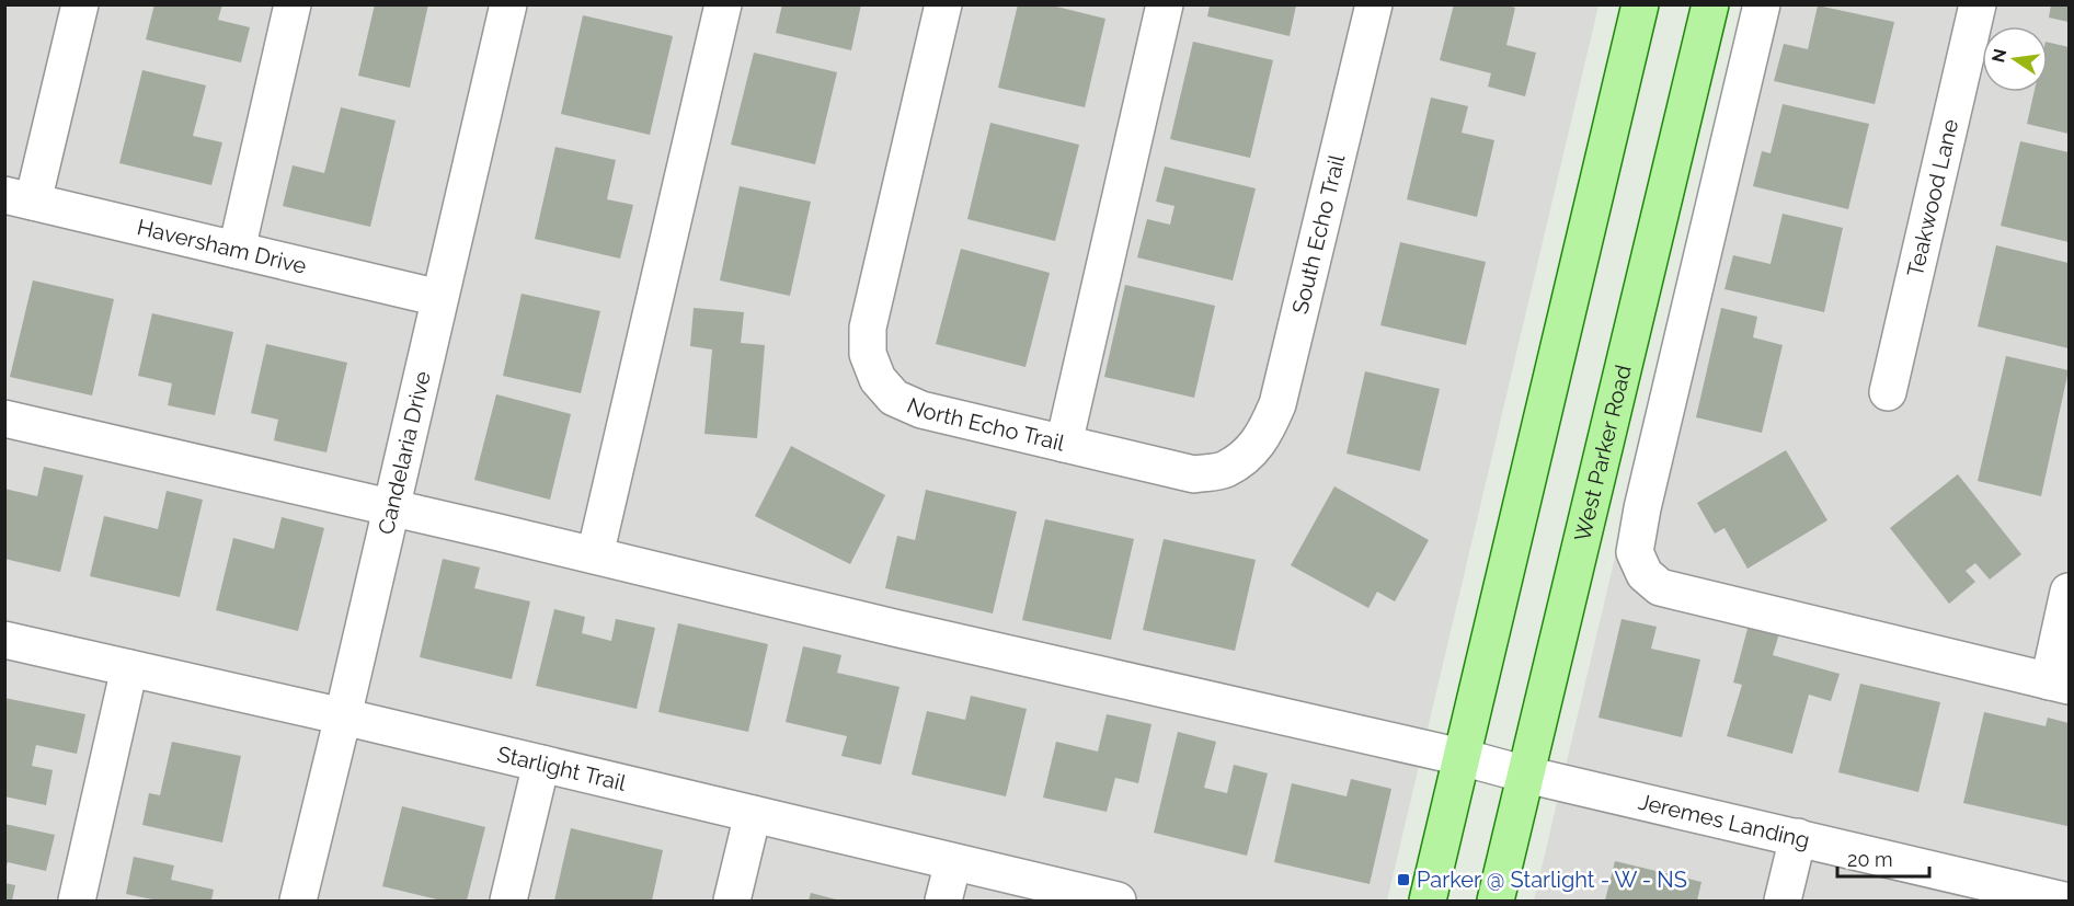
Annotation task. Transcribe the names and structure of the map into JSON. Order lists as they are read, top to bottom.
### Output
{
  "streets": {
    "main road": ["West Parker Road"],
    "street": [
      "Teakwood Lane",
      "South Echo Trail",
      "Haversham Drive",
      "North Echo Trail",
      "Candelaria Drive",
      "Starlight Trail",
      "Jeremes Landing"
    ]
  },
  "crossings": [
    ["South Echo Trail", "North Echo Trail"],
    ["Haversham Drive", "Candelaria Drive"],
    ["West Parker Road", "Jeremes Landing"],
    ["Candelaria Drive", "Starlight Trail"],
    ["Candelaria Drive", "Jeremes Landing"]
  ],
  "places": {
    "transit": ["Parker @ Starlight - W - NS"]
  },
  "scale_bar": "20 m",
  "north": "left"
}
